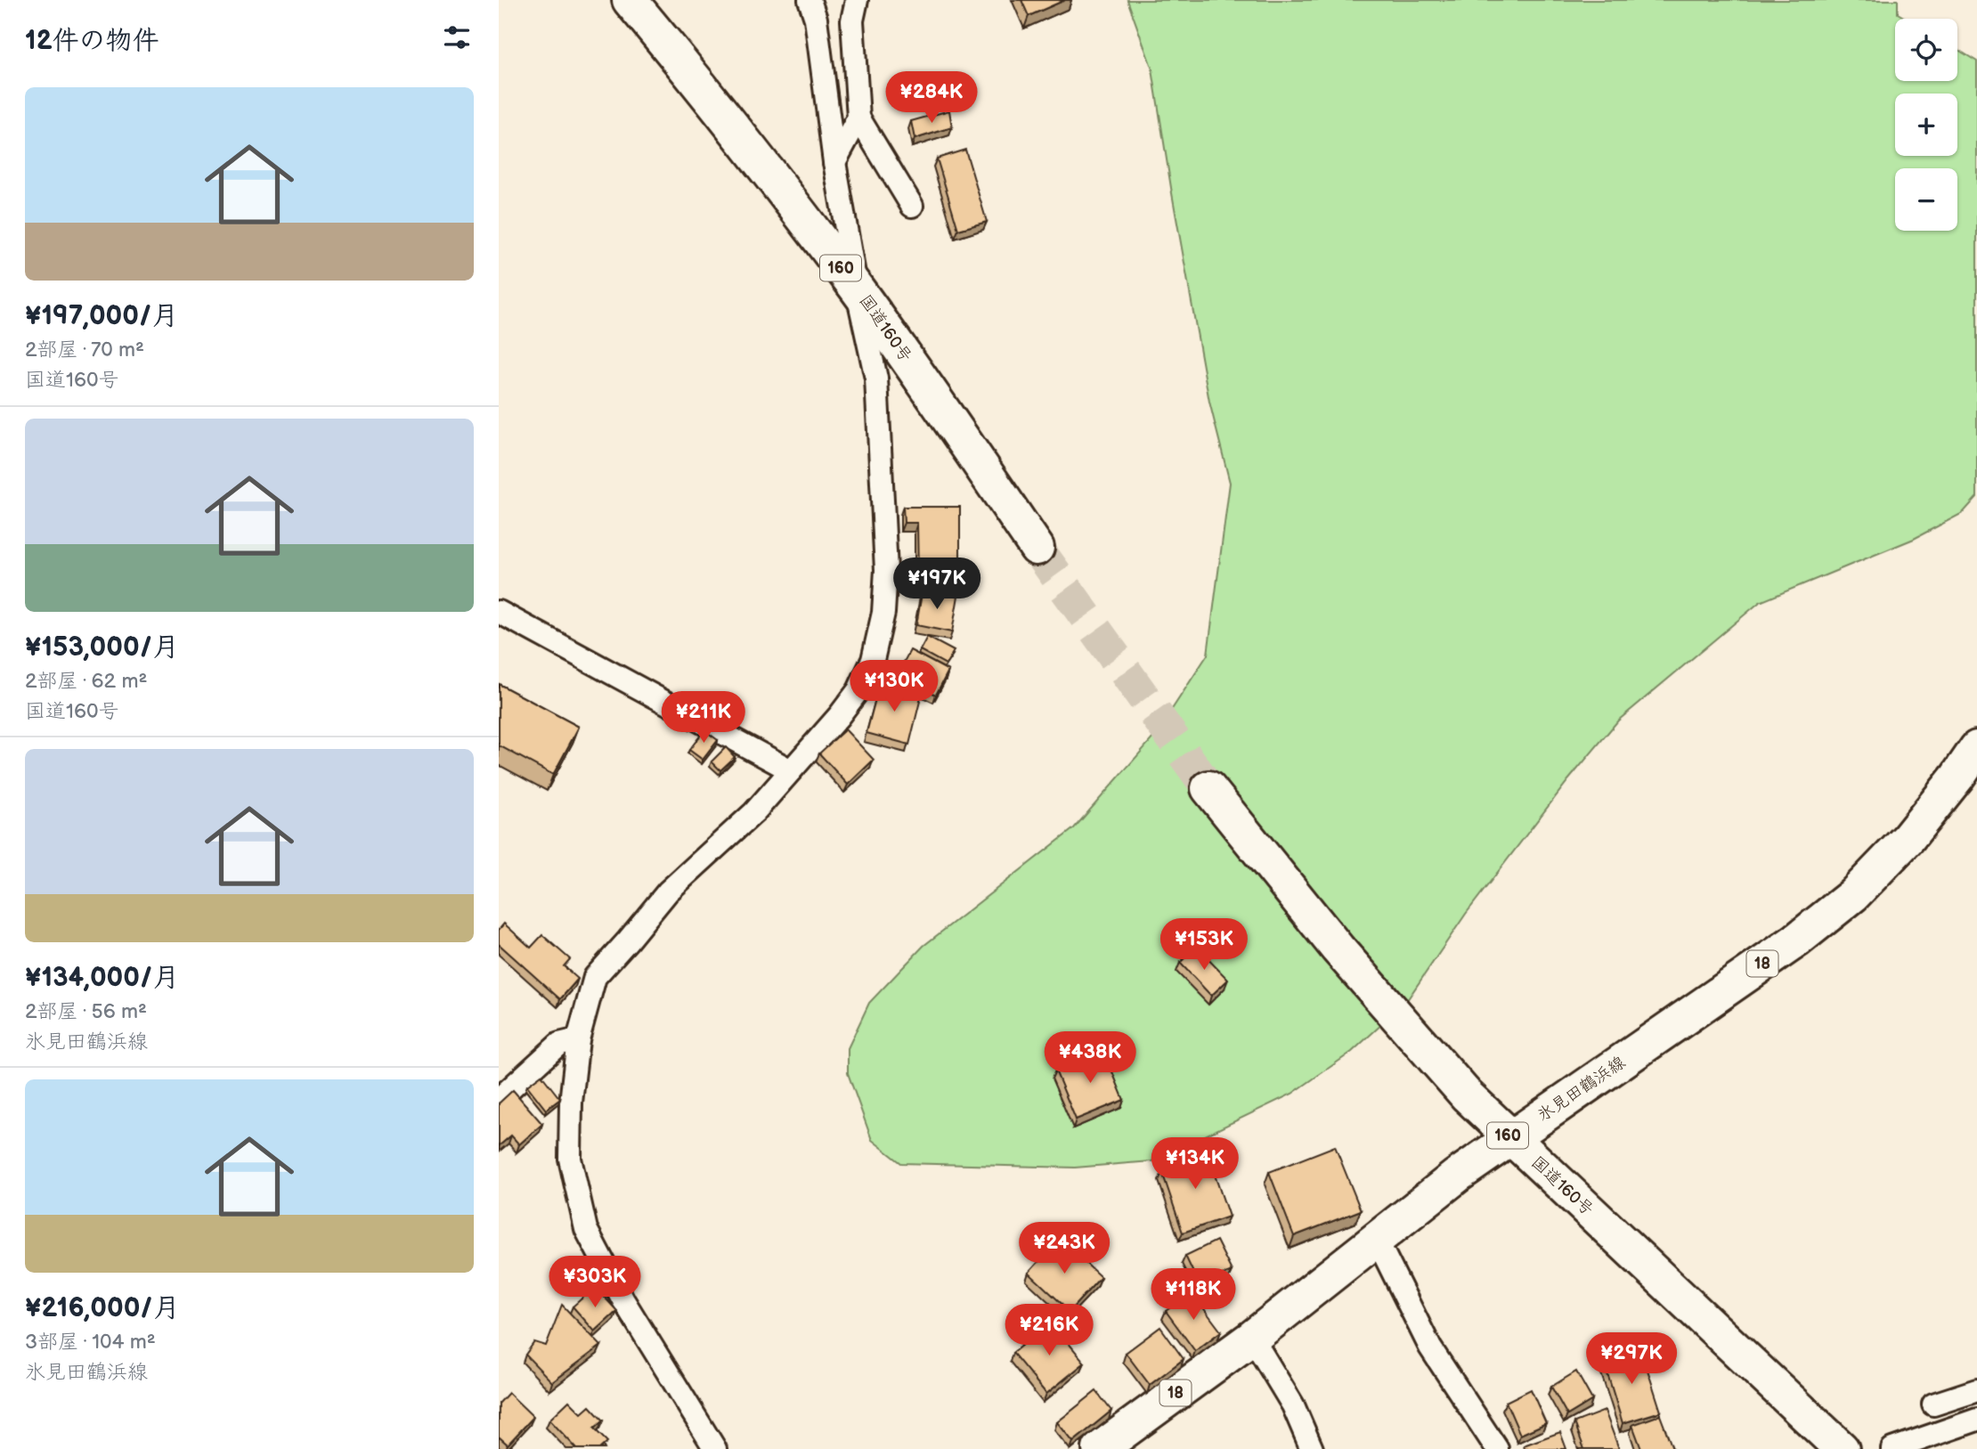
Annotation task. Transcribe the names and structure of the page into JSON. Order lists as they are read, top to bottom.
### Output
{
  "streets": {
    "main road": [
      "160",
      "国道160号",
      "18",
      "氷見田鶴浜線"
    ]
  },
  "crossings": [
    ["国道160号", "氷見田鶴浜線"]
  ],
  "page": {
    "heading": "12件の物件",
    "map_buttons": ["+", "−"],
    "price": [
      "¥284K",
      "¥197K",
      "¥130K",
      "¥211K",
      "¥153K",
      "¥438K",
      "¥134K",
      "¥243K",
      "¥303K",
      "¥118K",
      "¥216K",
      "¥297K"
    ],
    "list": [
      {
        "name": "¥197,000/月",
        "note": "2部屋 · 70 m² · 国道160号"
      },
      {
        "name": "¥153,000/月",
        "note": "2部屋 · 62 m² · 国道160号"
      },
      {
        "name": "¥134,000/月",
        "note": "2部屋 · 56 m² · 氷見田鶴浜線"
      },
      {
        "name": "¥216,000/月",
        "note": "3部屋 · 104 m² · 氷見田鶴浜線"
      }
    ]
  }
}
